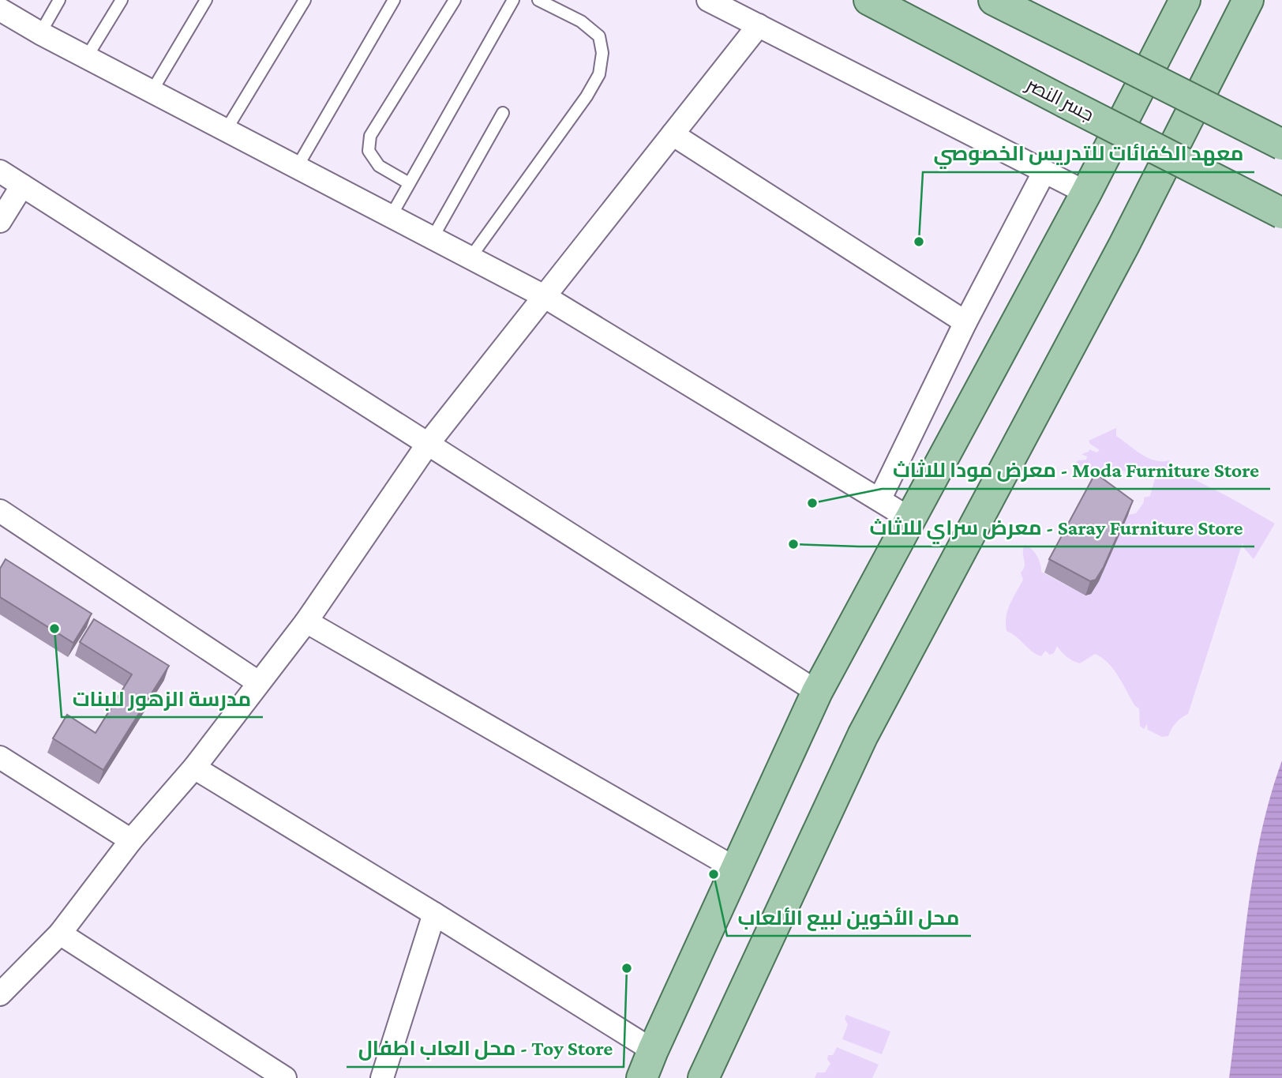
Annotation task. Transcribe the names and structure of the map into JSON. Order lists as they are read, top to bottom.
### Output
{
  "streets": {
    "main road": ["جسر النصر"]
  },
  "places": [
    "معهد الكفائات للتدريس الخصوصي",
    "معرض مودا للاثاث - Moda Furniture Store",
    "معرض سراي للاثاث - Saray Furniture Store",
    "مدرسة الزهور للبنات",
    "محل الأخوين لبيع الألعاب",
    "محل العاب اطفال - Toy Store"
  ]
}
